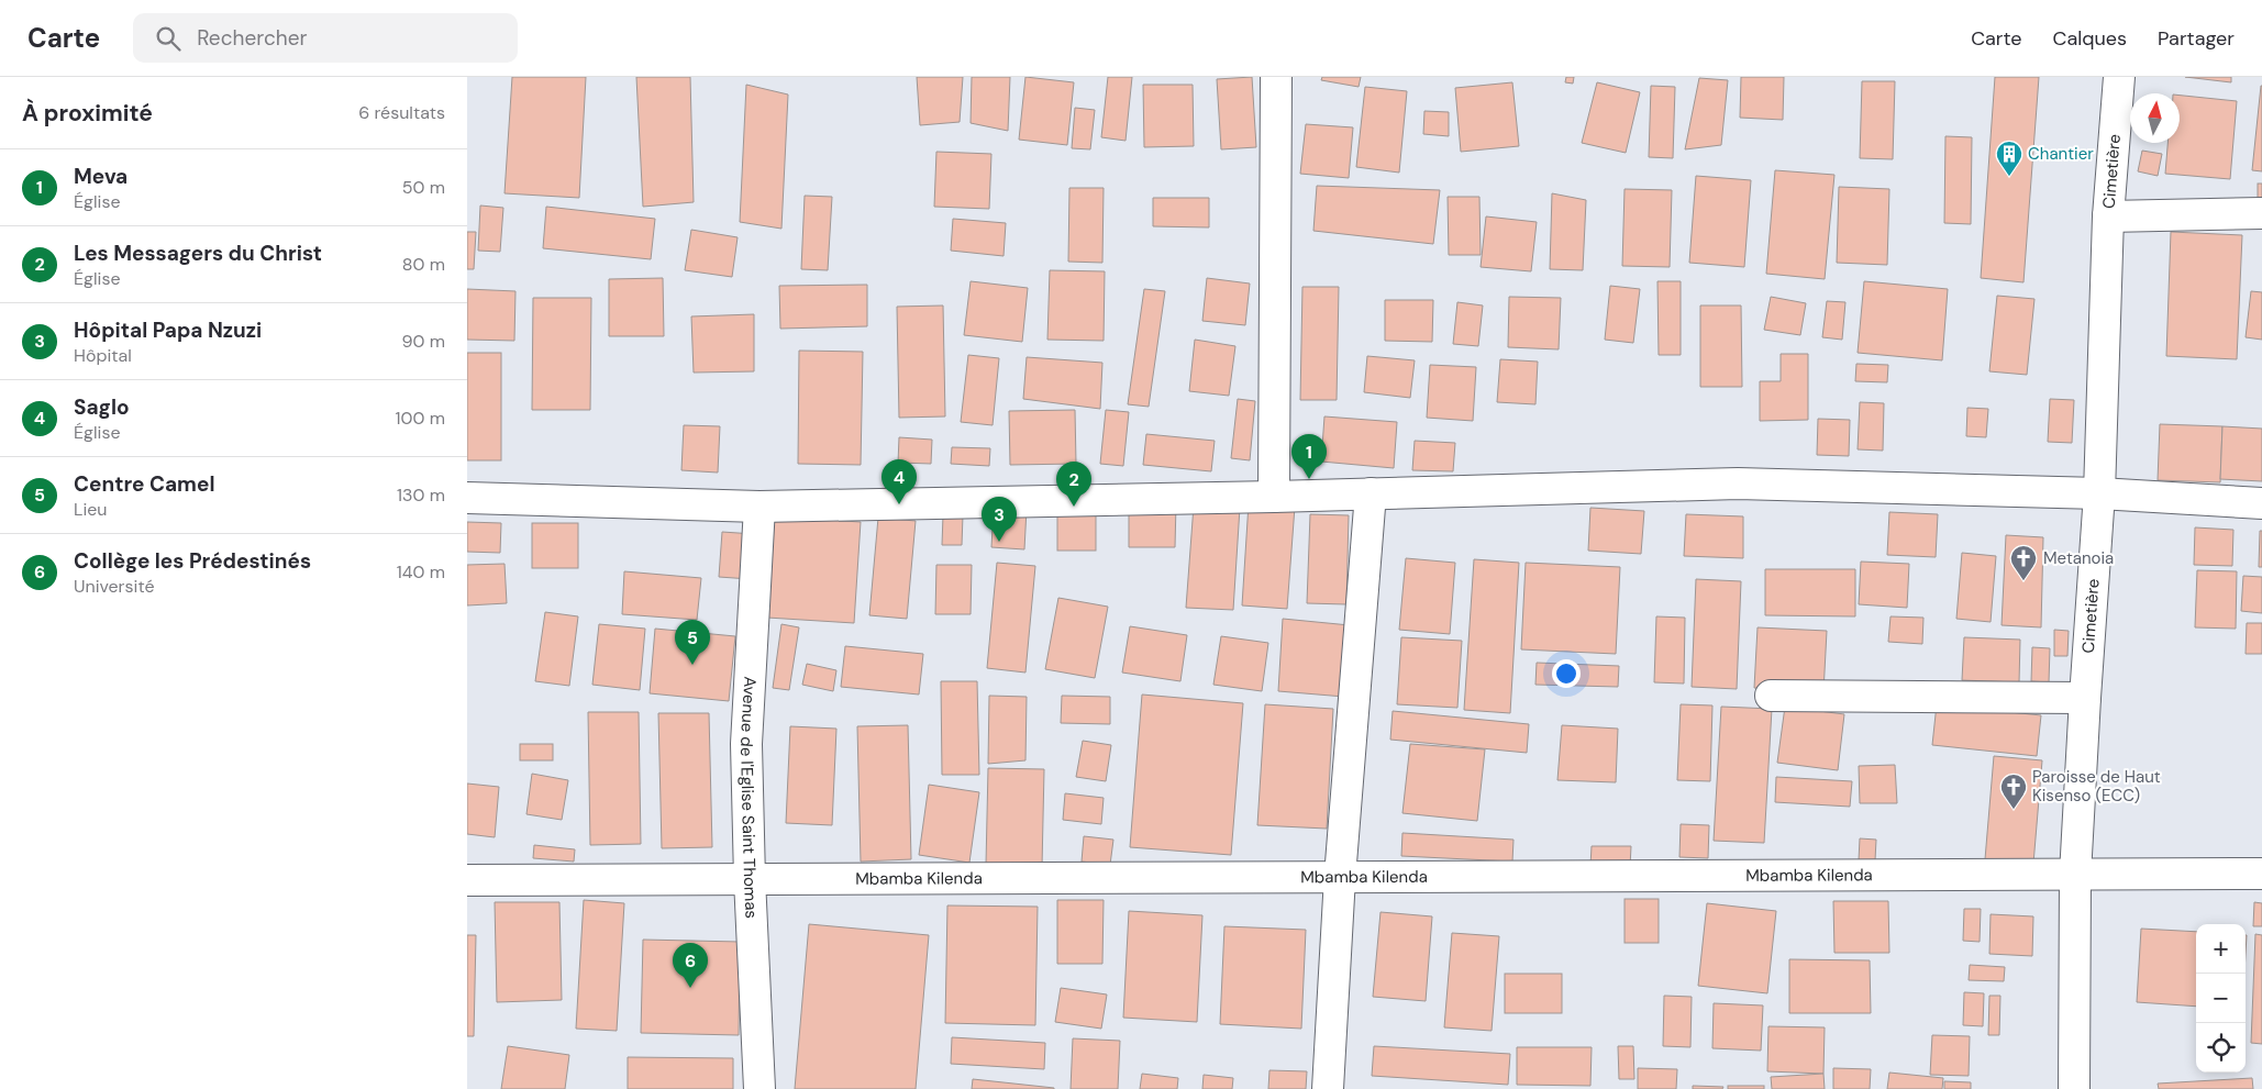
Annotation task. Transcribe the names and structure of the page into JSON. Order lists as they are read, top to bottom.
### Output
{
  "streets": {
    "street": ["Cimetière", "Avenue de l'Eglise Saint Thomas", "Mbamba Kilenda"]
  },
  "crossings": [
    ["Cimetière", "Mbamba Kilenda"],
    ["Avenue de l'Eglise Saint Thomas", "Mbamba Kilenda"]
  ],
  "places": {
    "building": ["Chantier"],
    "church": ["Metanoia", "Paroisse de Haut Kisenso (ECC)"]
  },
  "north": "top",
  "page": {
    "header": "Carte",
    "search": "Rechercher",
    "nav": ["Carte", "Calques", "Partager"],
    "heading": ["À proximité", "6 résultats"],
    "list": [
      {
        "mark": "1",
        "name": "Meva",
        "note": "Église",
        "value": "50 m"
      },
      {
        "mark": "2",
        "name": "Les Messagers du Christ",
        "note": "Église",
        "value": "80 m"
      },
      {
        "mark": "3",
        "name": "Hôpital Papa Nzuzi",
        "note": "Hôpital",
        "value": "90 m"
      },
      {
        "mark": "4",
        "name": "Saglo",
        "note": "Église",
        "value": "100 m"
      },
      {
        "mark": "5",
        "name": "Centre Camel",
        "note": "Lieu",
        "value": "130 m"
      },
      {
        "mark": "6",
        "name": "Collège les Prédestinés",
        "note": "Université",
        "value": "140 m"
      }
    ],
    "pins": [
      "1",
      "4",
      "2",
      "3",
      "5",
      "6"
    ],
    "map_buttons": ["+", "−"]
  }
}
